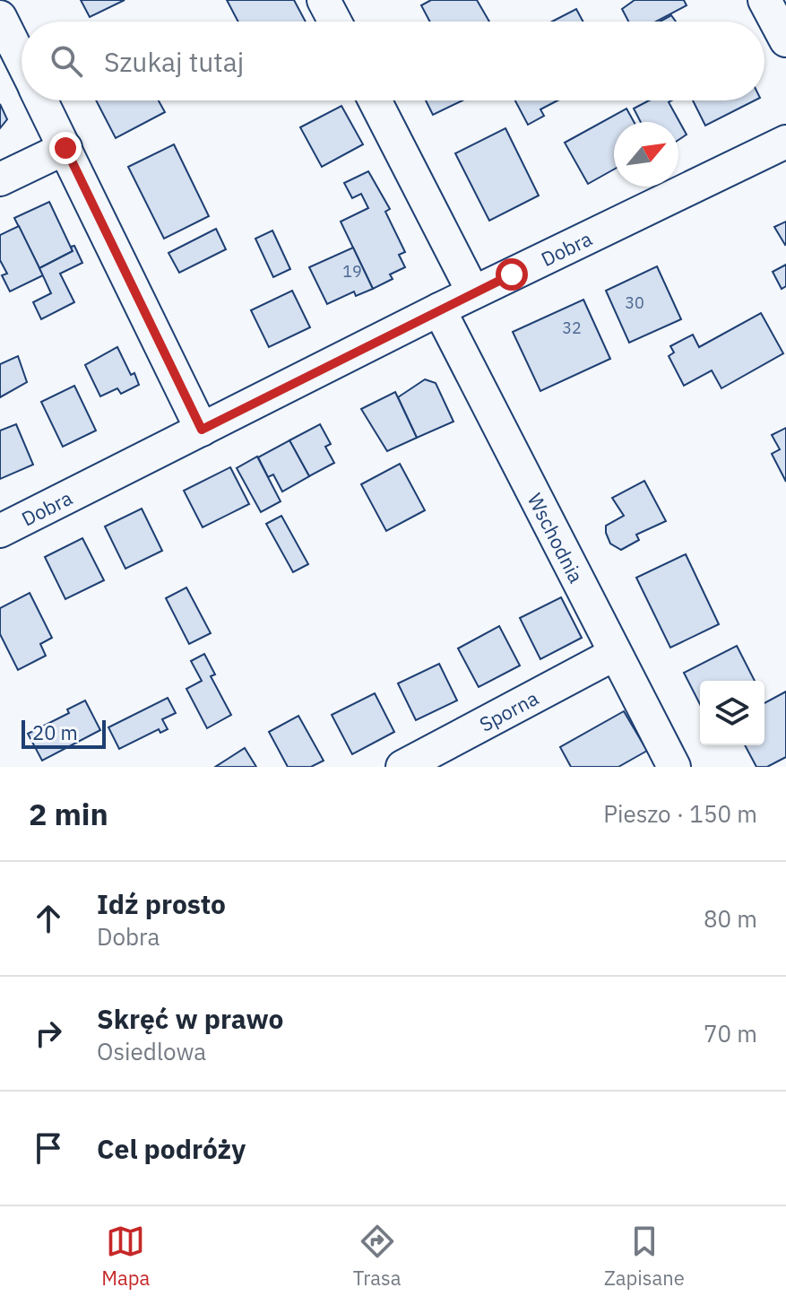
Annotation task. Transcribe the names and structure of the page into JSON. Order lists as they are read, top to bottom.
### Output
{
  "streets": {
    "street": ["Dobra", "Wschodnia", "Sporna"]
  },
  "crossings": [
    ["Dobra", "Wschodnia"],
    ["Wschodnia", "Sporna"]
  ],
  "house_numbers": ["19", "30", "32"],
  "scale_bar": "20 m",
  "north": "top right",
  "page": {
    "search": "Szukaj tutaj",
    "scale": "20 m",
    "heading": ["2 min", "Pieszo · 150 m"],
    "list": [
      ["Idź prosto", "Dobra", "80 m"],
      ["Skręć w prawo", "Osiedlowa", "70 m"],
      "Cel podróży"
    ],
    "nav": ["Mapa", "Trasa", "Zapisane"]
  }
}
